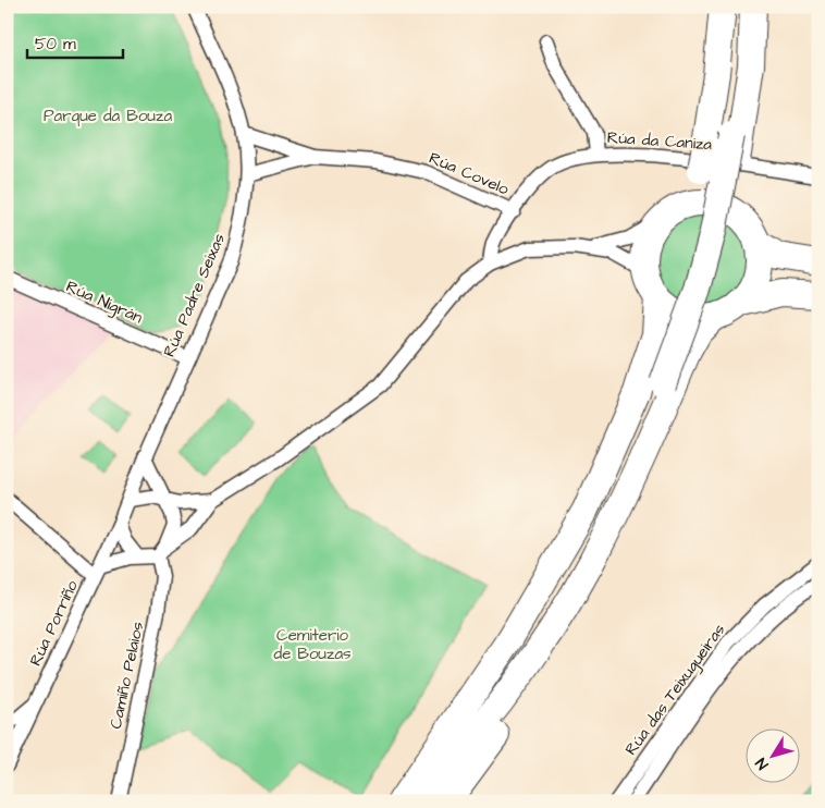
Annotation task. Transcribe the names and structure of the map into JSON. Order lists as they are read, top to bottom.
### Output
{
  "streets": {
    "street": [
      "Rúa da Caniza",
      "Rúa Covelo",
      "Rúa Padre Seixas",
      "Rúa Nigrán",
      "Rúa Porriño",
      "Camiño Pelaios",
      "Rúa das Teixugueiras"
    ]
  },
  "crossings": [
    ["Rúa da Caniza", "Rúa Covelo"],
    ["Rúa Covelo", "Rúa Padre Seixas"],
    ["Rúa Padre Seixas", "Rúa Nigrán"],
    ["Rúa Padre Seixas", "Rúa Porriño"],
    ["Rúa Padre Seixas", "Camiño Pelaios"],
    ["Rúa Porriño", "Camiño Pelaios"]
  ],
  "parks": ["Parque da Bouza", "Cemiterio de Bouzas"],
  "scale_bar": "50 m",
  "north": "bottom left"
}
